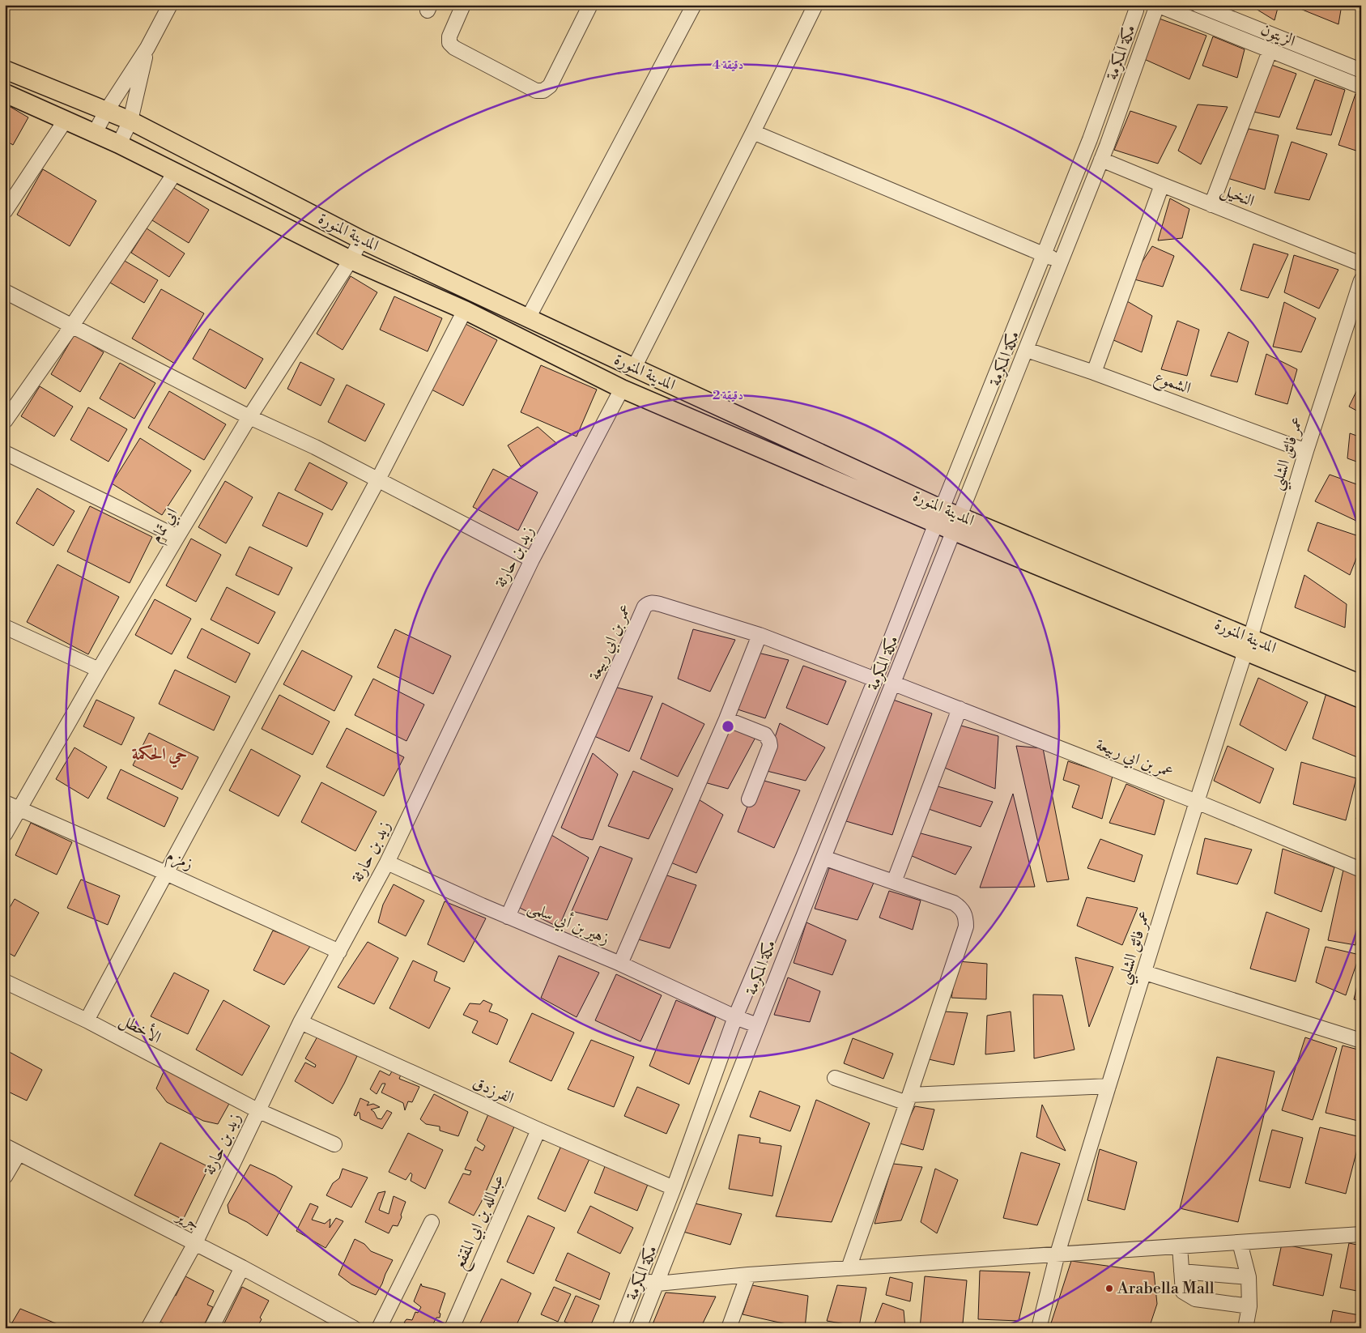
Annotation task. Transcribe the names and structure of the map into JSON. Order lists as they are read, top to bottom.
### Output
{
  "streets": {
    "main road": ["المدينة المنورة"],
    "street": [
      "الزيتون",
      "مكة المكرمة",
      "النخيل",
      "الشموع",
      "عمر فائق الشلبي",
      "ابي تمام",
      "زيد بن حارثة",
      "عمر بن ابي ربيعة",
      "زمزم",
      "زهير بن أبي سلمى",
      "الأخطل",
      "الفرزدق",
      "جرير",
      "عبدالله بن ابي المقفع"
    ]
  },
  "crossings": [
    ["الزيتون", "مكة المكرمة"],
    ["مكة المكرمة", "النخيل"],
    ["مكة المكرمة", "المدينة المنورة"],
    ["مكة المكرمة", "الشموع"],
    ["مكة المكرمة", "عمر بن ابي ربيعة"],
    ["مكة المكرمة", "زهير بن أبي سلمى"],
    ["مكة المكرمة", "الفرزدق"],
    ["المدينة المنورة", "عمر فائق الشلبي"],
    ["المدينة المنورة", "ابي تمام"],
    ["الشموع", "عمر فائق الشلبي"],
    ["عمر فائق الشلبي", "عمر بن ابي ربيعة"],
    ["ابي تمام", "زمزم"],
    ["زيد بن حارثة", "زمزم"],
    ["زيد بن حارثة", "زهير بن أبي سلمى"],
    ["زيد بن حارثة", "الأخطل"],
    ["زيد بن حارثة", "الفرزدق"],
    ["زيد بن حارثة", "جرير"],
    ["عمر بن ابي ربيعة", "زهير بن أبي سلمى"],
    ["الفرزدق", "عبدالله بن ابي المقفع"]
  ],
  "districts": ["حي الحكمة"],
  "places": ["Arabella Mall"],
  "rings": ["4 دقيقة", "2 دقيقة"]
}
